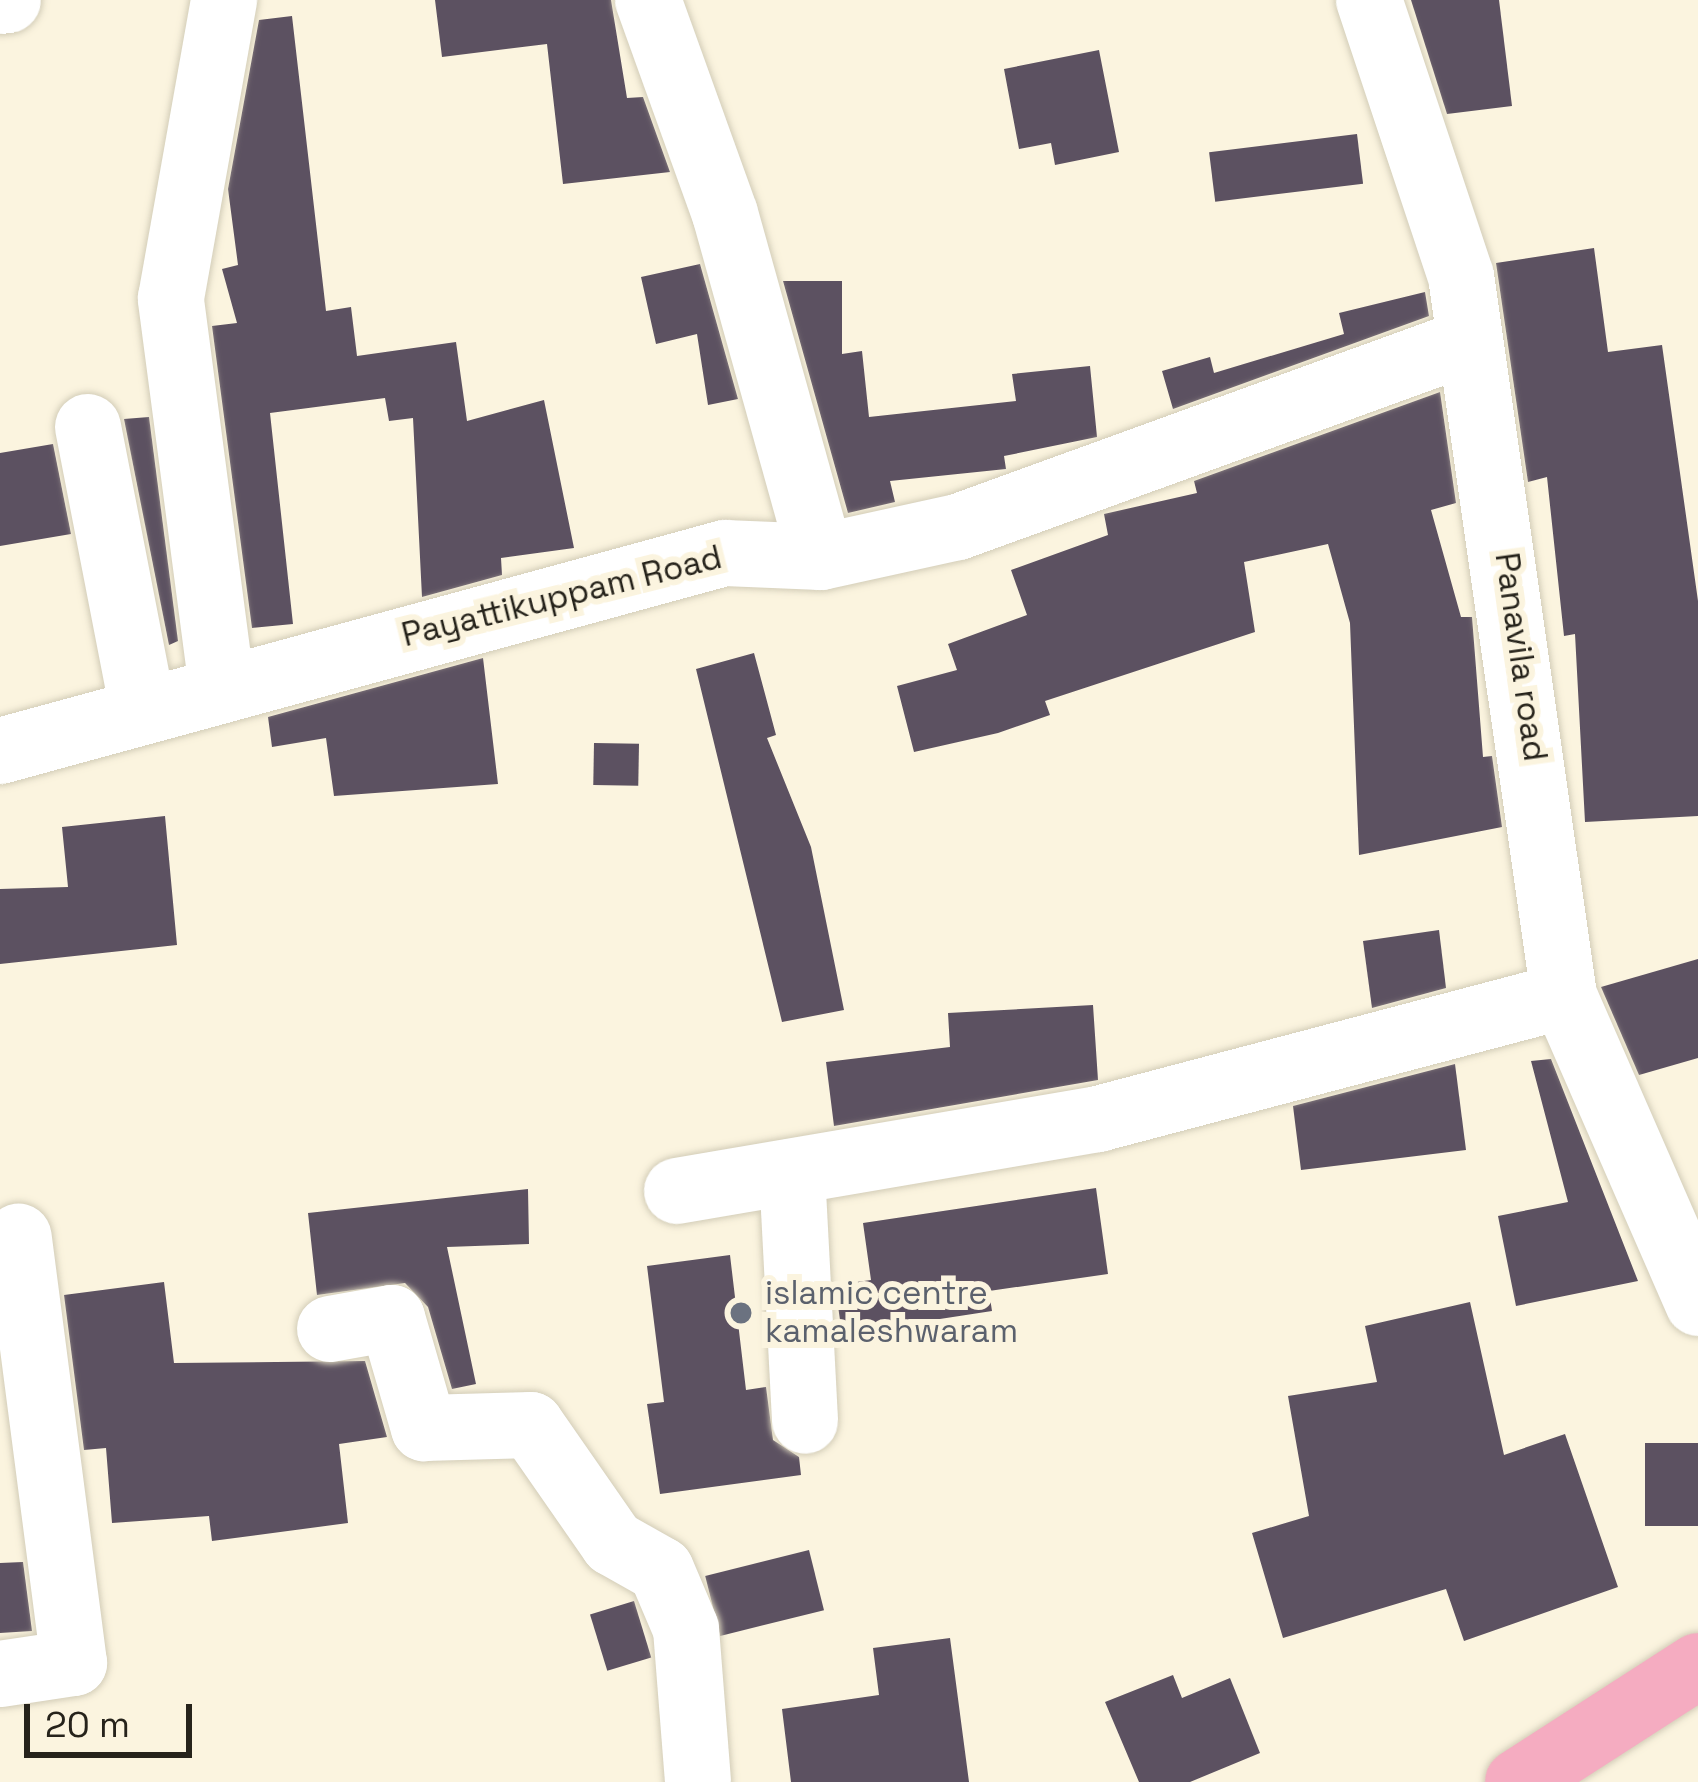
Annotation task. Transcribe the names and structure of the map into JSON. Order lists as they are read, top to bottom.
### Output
{
  "streets": {
    "street": ["Payattikuppam Road", "Panavila road"]
  },
  "crossings": [
    ["Payattikuppam Road", "Panavila road"]
  ],
  "places": ["islamic centre kamaleshwaram"],
  "scale_bar": "20 m"
}
